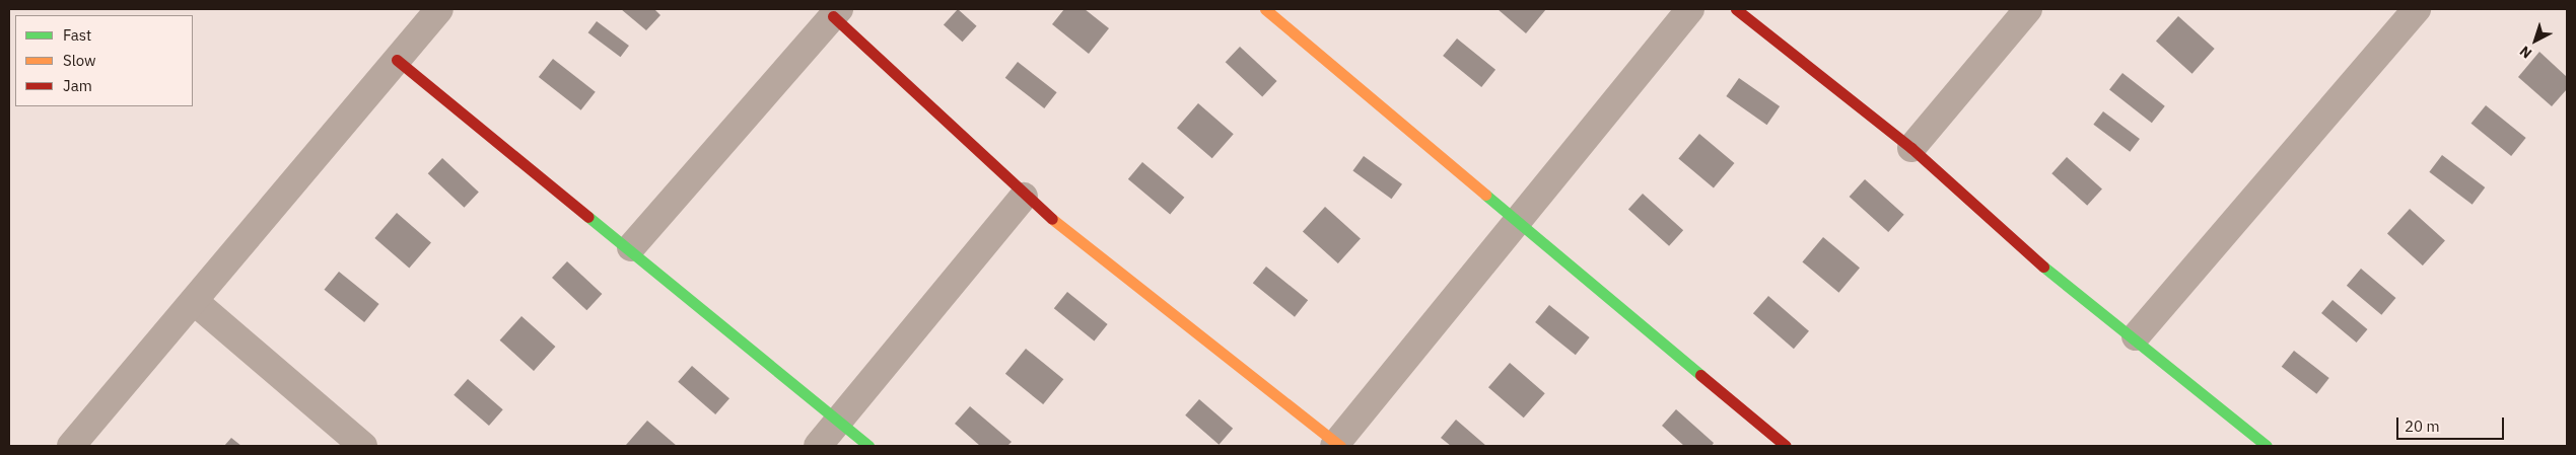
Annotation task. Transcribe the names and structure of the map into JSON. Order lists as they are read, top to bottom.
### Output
{
  "legend": ["Fast", "Slow", "Jam"],
  "scale_bar": "20 m",
  "north": "bottom left"
}
